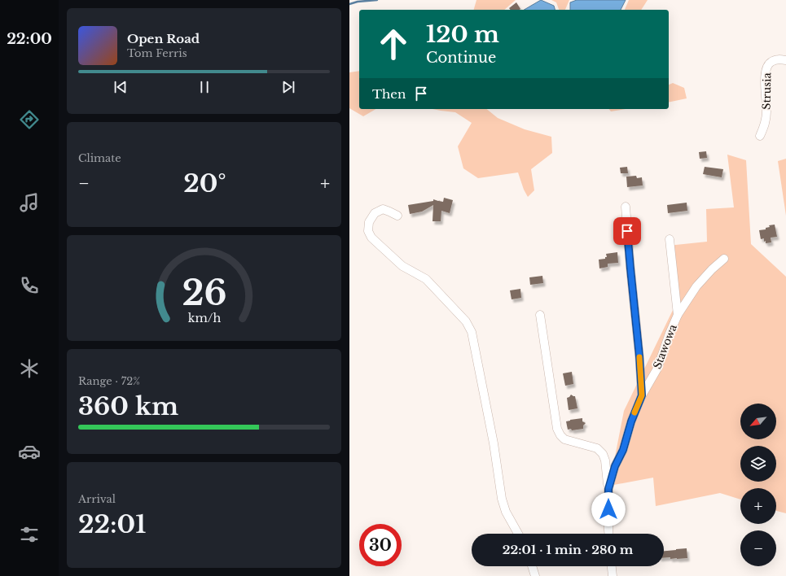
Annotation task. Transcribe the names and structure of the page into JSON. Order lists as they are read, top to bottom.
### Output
{
  "streets": {
    "street": ["Strusia", "Stawowa"]
  },
  "north": "bottom left",
  "page": {
    "tabs": "22:00",
    "turn": ["120 m", "Continue"],
    "song": ["Open Road", "Tom Ferris"],
    "then": "Then",
    "tile": [
      "Climate",
      ["Range · 72%", "360 km"],
      ["Arrival", "22:01"]
    ],
    "heat": ["−", "20°", "+"],
    "map_buttons": ["+", "−"],
    "limit": "30",
    "trip": "22:01 · 1 min · 280 m",
    "gauge": ["26", "km/h"]
  }
}
